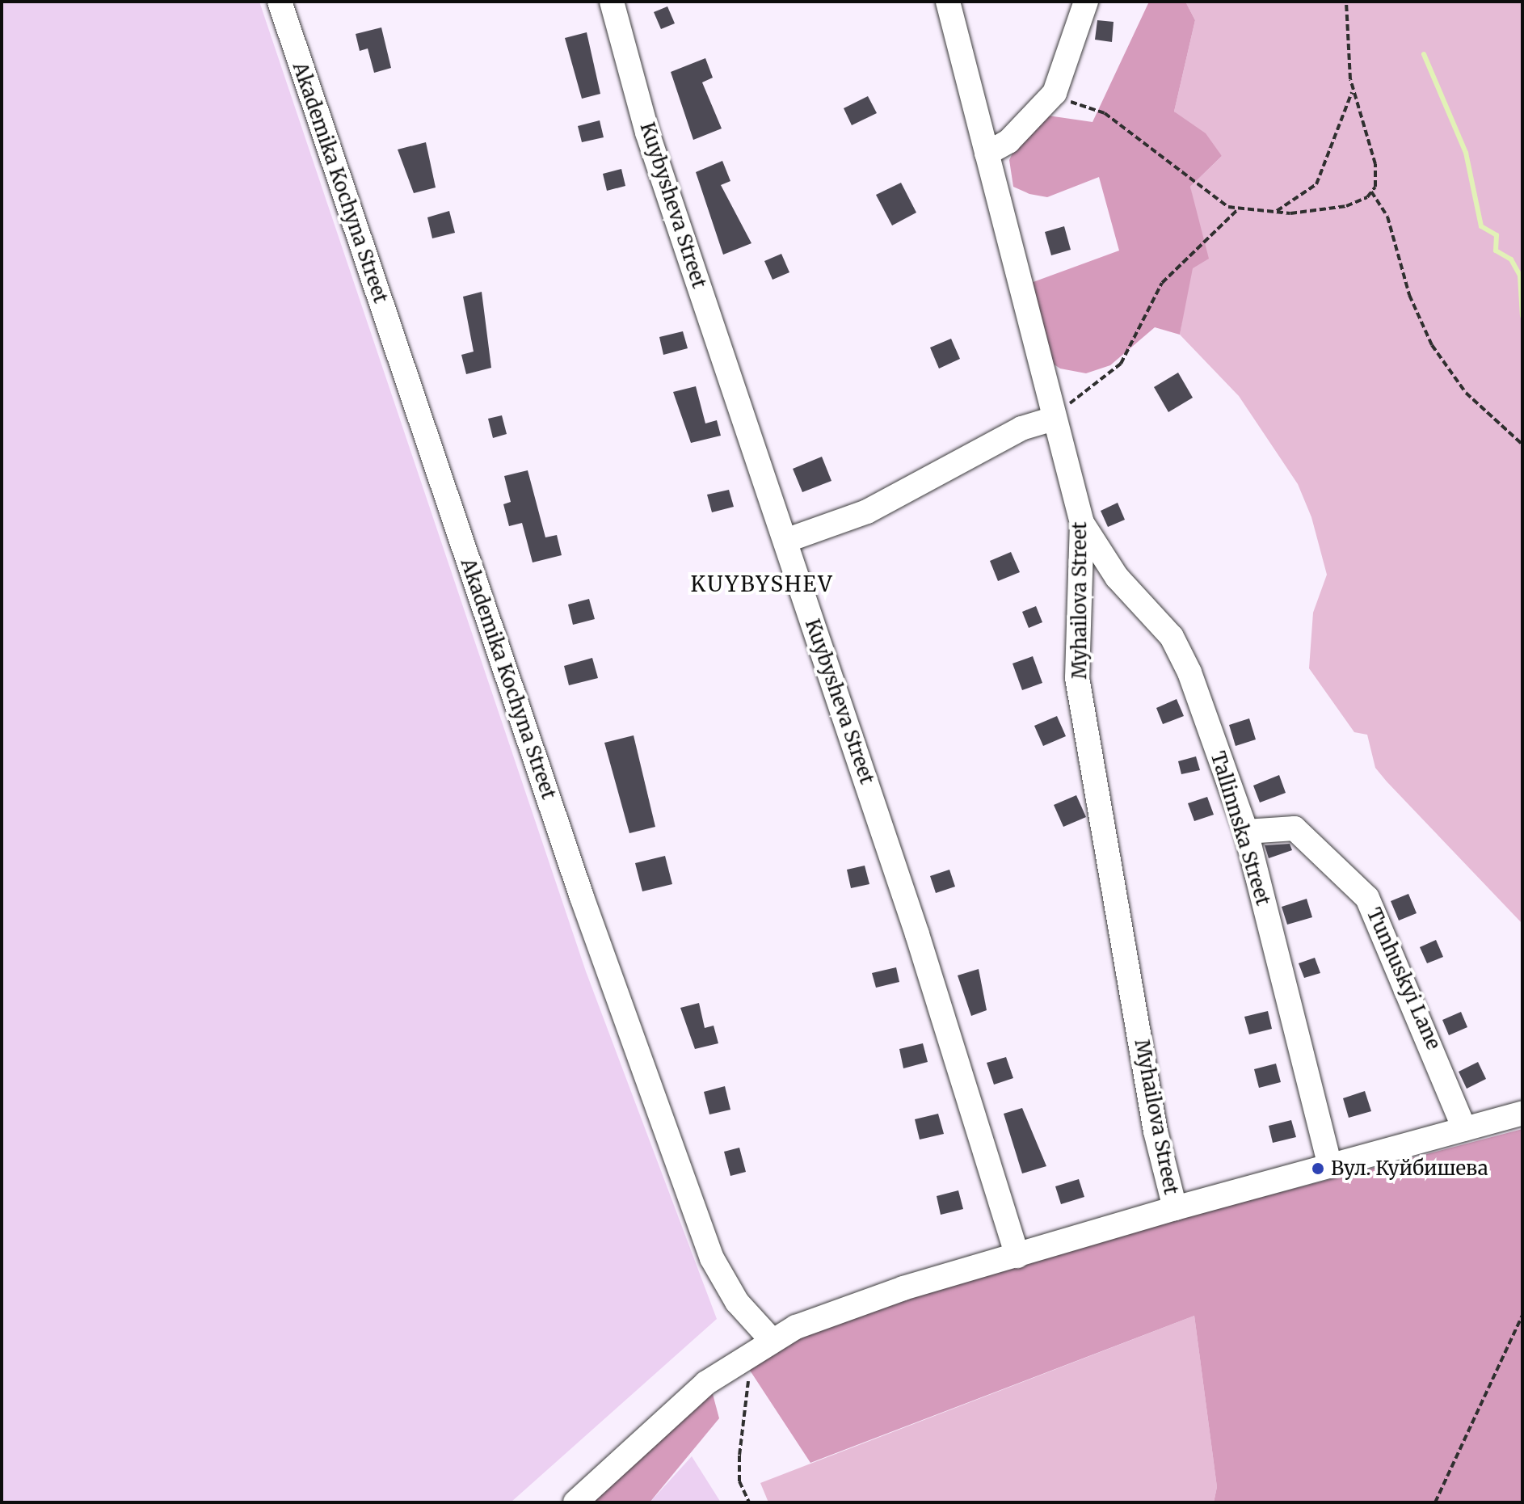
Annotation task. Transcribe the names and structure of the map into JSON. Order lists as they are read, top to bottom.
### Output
{
  "streets": {
    "street": [
      "Akademika Kochyna Street",
      "Kuybysheva Street",
      "Myhailova Street",
      "Tallinnska Street",
      "Tunhuskyi Lane"
    ]
  },
  "crossings": [
    ["Myhailova Street", "Tallinnska Street"],
    ["Tallinnska Street", "Tunhuskyi Lane"]
  ],
  "districts": ["KUYBYSHEV"],
  "places": ["Вул. Куйбишева"]
}
